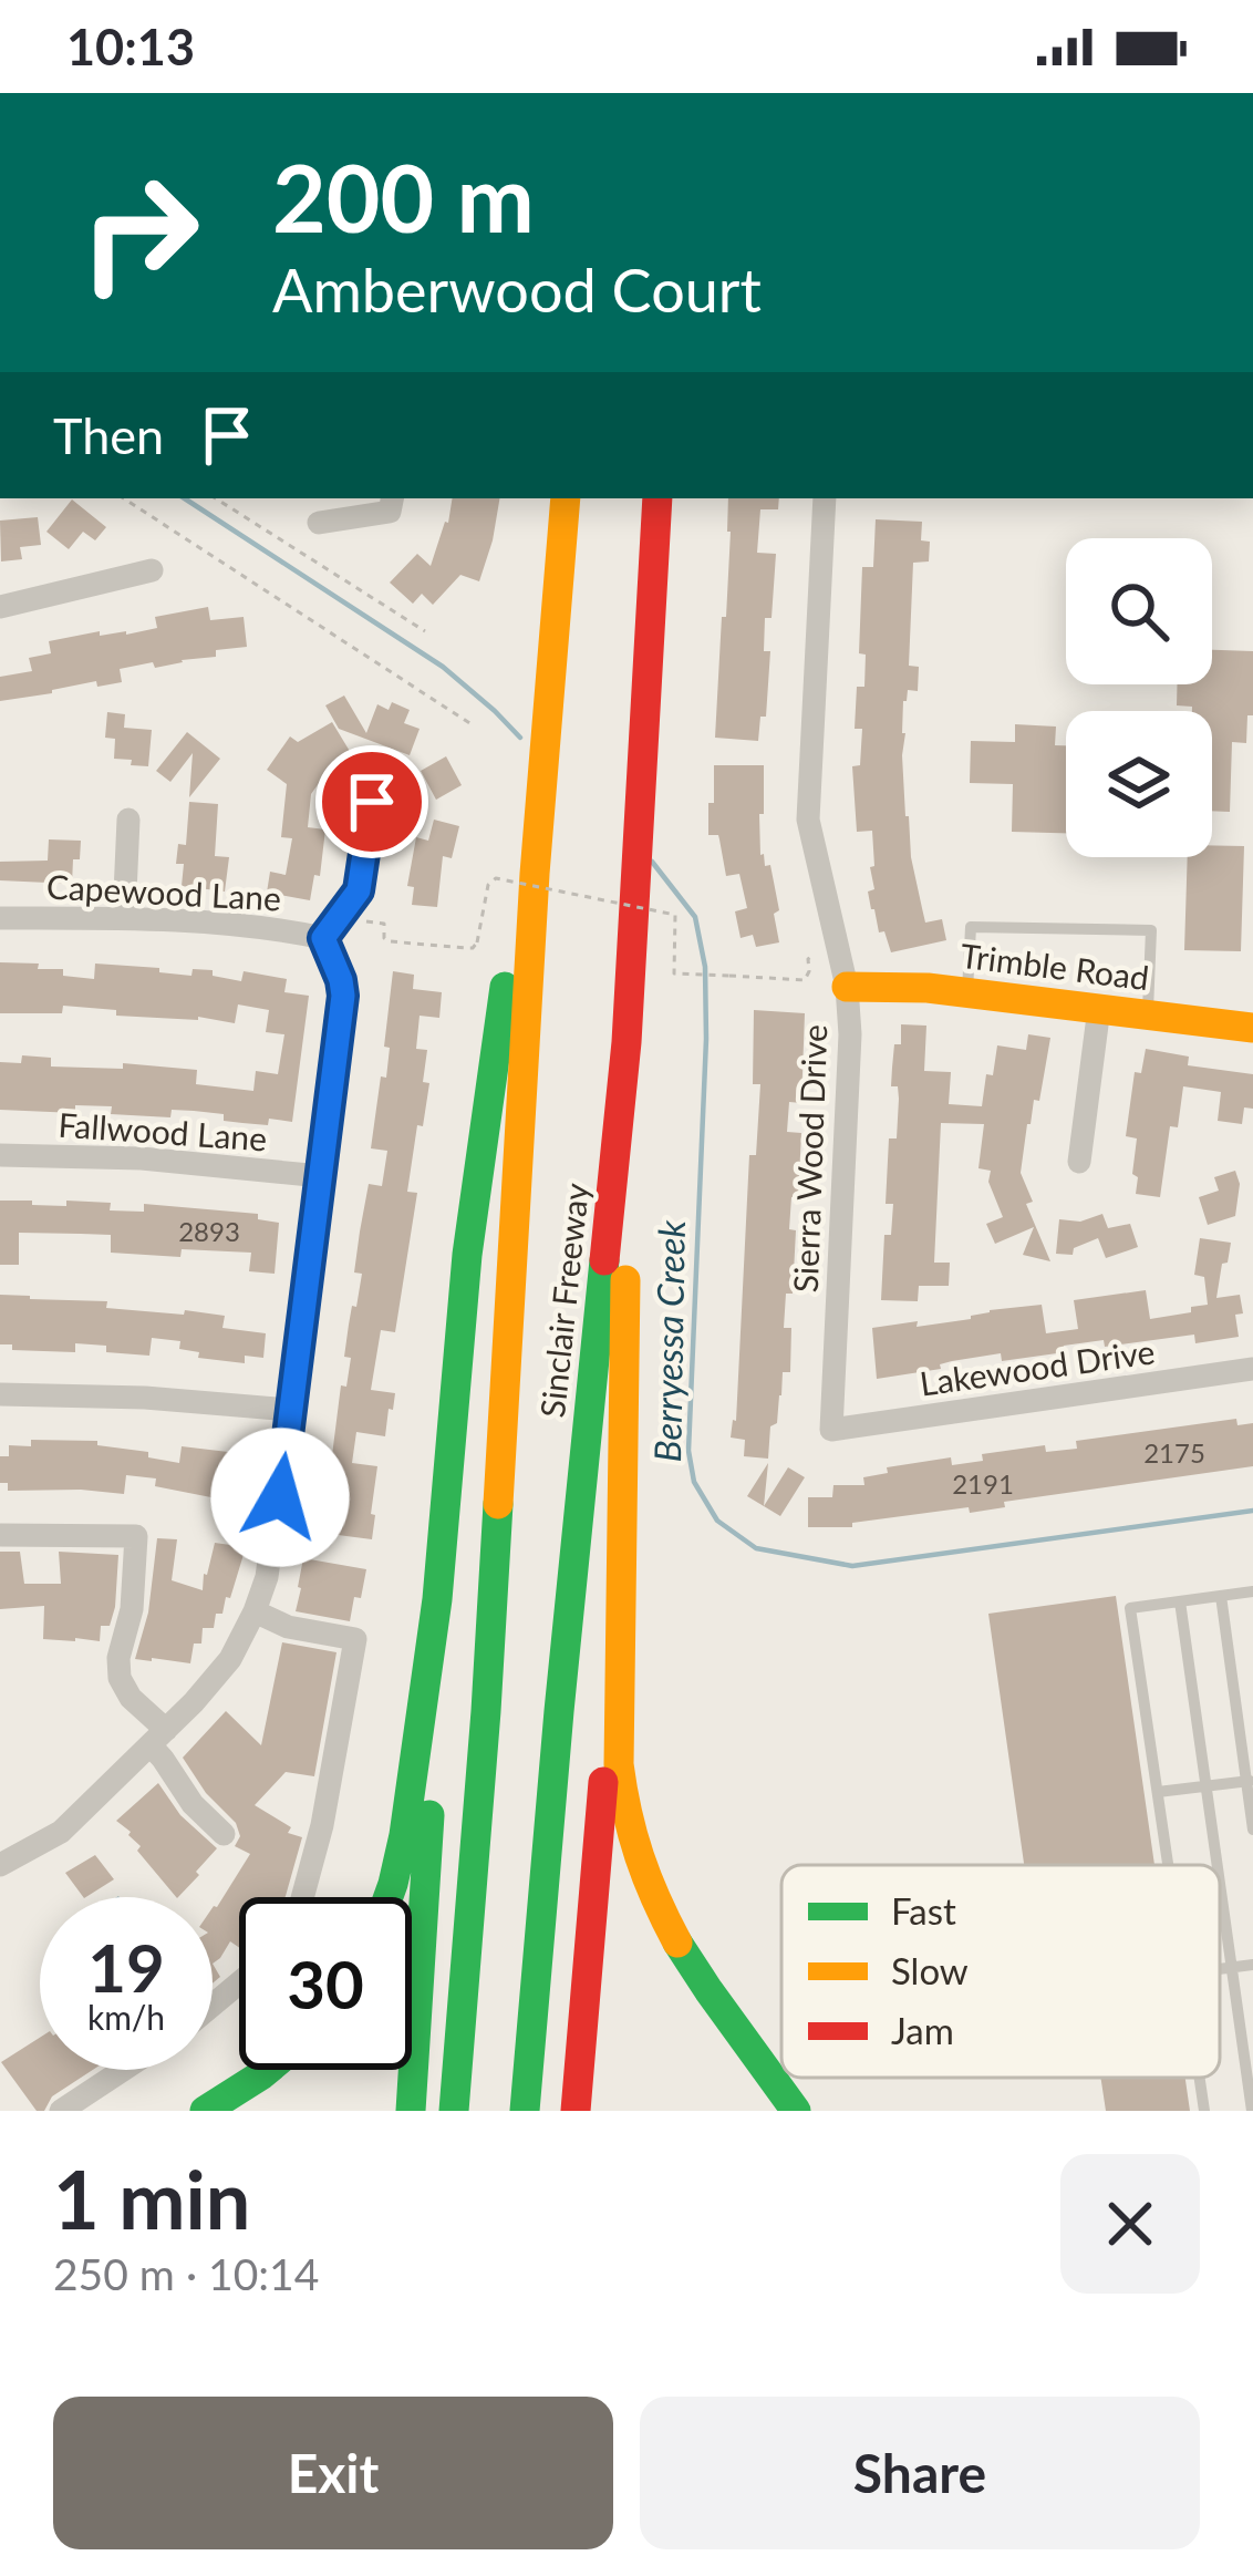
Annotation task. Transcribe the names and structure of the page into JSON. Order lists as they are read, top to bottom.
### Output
{
  "streets": {
    "main road": ["Trimble Road", "Sinclair Freeway"],
    "street": [
      "Capewood Lane",
      "Fallwood Lane",
      "Sierra Wood Drive",
      "Lakewood Drive"
    ]
  },
  "crossings": [
    ["Trimble Road", "Sierra Wood Drive"],
    ["Sierra Wood Drive", "Lakewood Drive"]
  ],
  "water": ["Berryessa Creek"],
  "house_numbers": ["2893", "2175", "2191"],
  "legend": ["Fast", "Slow", "Jam"],
  "page": {
    "status": "10:13",
    "turn": ["200 m", "Amberwood Court"],
    "then": "Then",
    "speed": "19 km/h",
    "limit": "30",
    "heading": ["1 min", "250 m · 10:14"],
    "buttons": ["Exit", "Share"]
  }
}
